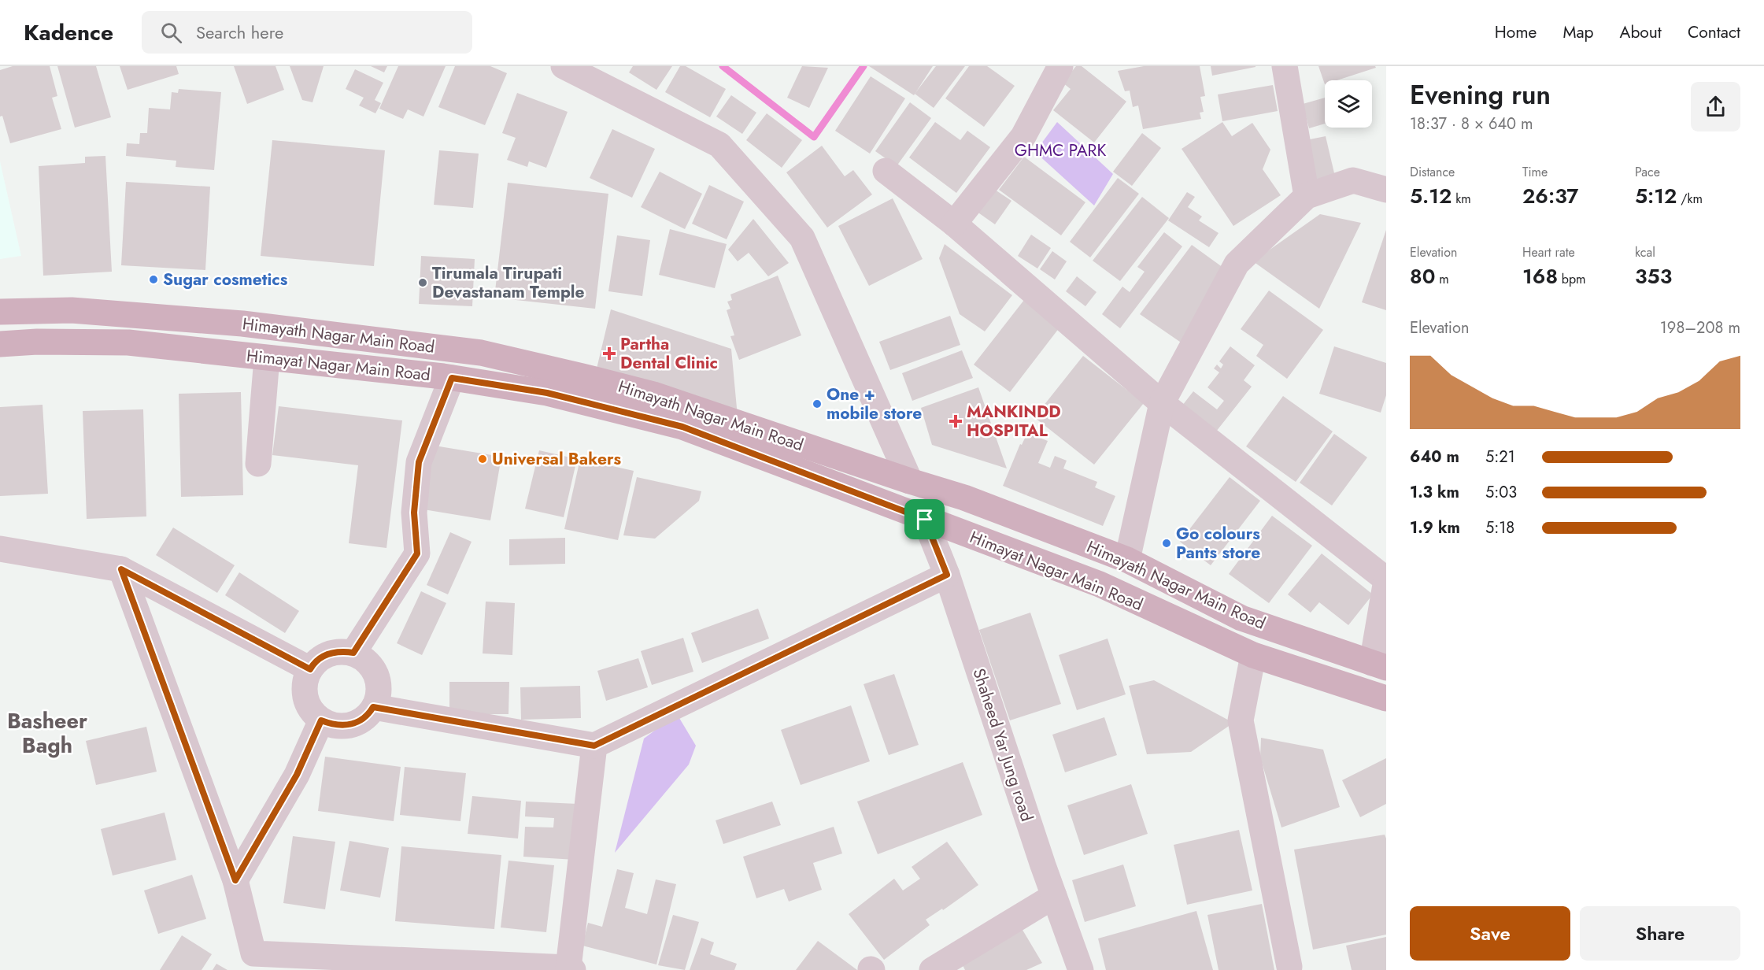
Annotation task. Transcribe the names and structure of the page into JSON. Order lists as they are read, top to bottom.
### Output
{
  "streets": {
    "main road": ["Himayath Nagar Main Road", "Himayat Nagar Main Road"],
    "street": ["Shaheed Yar Jung road"]
  },
  "crossings": [
    ["Himayat Nagar Main Road", "Shaheed Yar Jung road"]
  ],
  "districts": ["Basheer Bagh"],
  "parks": ["GHMC PARK"],
  "places": {
    "other": [
      "Sugar cosmetics",
      "Tirumala Tirupati Devastanam Temple",
      "One + mobile store",
      "Universal Bakers",
      "Go colours Pants store"
    ],
    "health": ["Partha Dental Clinic", "MANKINDD HOSPITAL"]
  },
  "page": {
    "header": "Kadence",
    "search": "Search here",
    "nav": [
      "Home",
      "Map",
      "About",
      "Contact"
    ],
    "heading": ["Evening run", "18:37 · 8 × 640 m"],
    "stats": [
      ["Distance", "5.12 km"],
      ["Time", "26:37"],
      ["Pace", "5:12 /km"],
      ["Elevation", "80 m"],
      ["Heart rate", "168 bpm"],
      ["kcal", "353"]
    ],
    "chart": ["Elevation", "198–208 m"],
    "list": [
      {
        "name": "640 m",
        "note": "5:21"
      },
      {
        "name": "1.3 km",
        "note": "5:03"
      },
      {
        "name": "1.9 km",
        "note": "5:18"
      }
    ],
    "buttons": ["Save", "Share"]
  }
}
